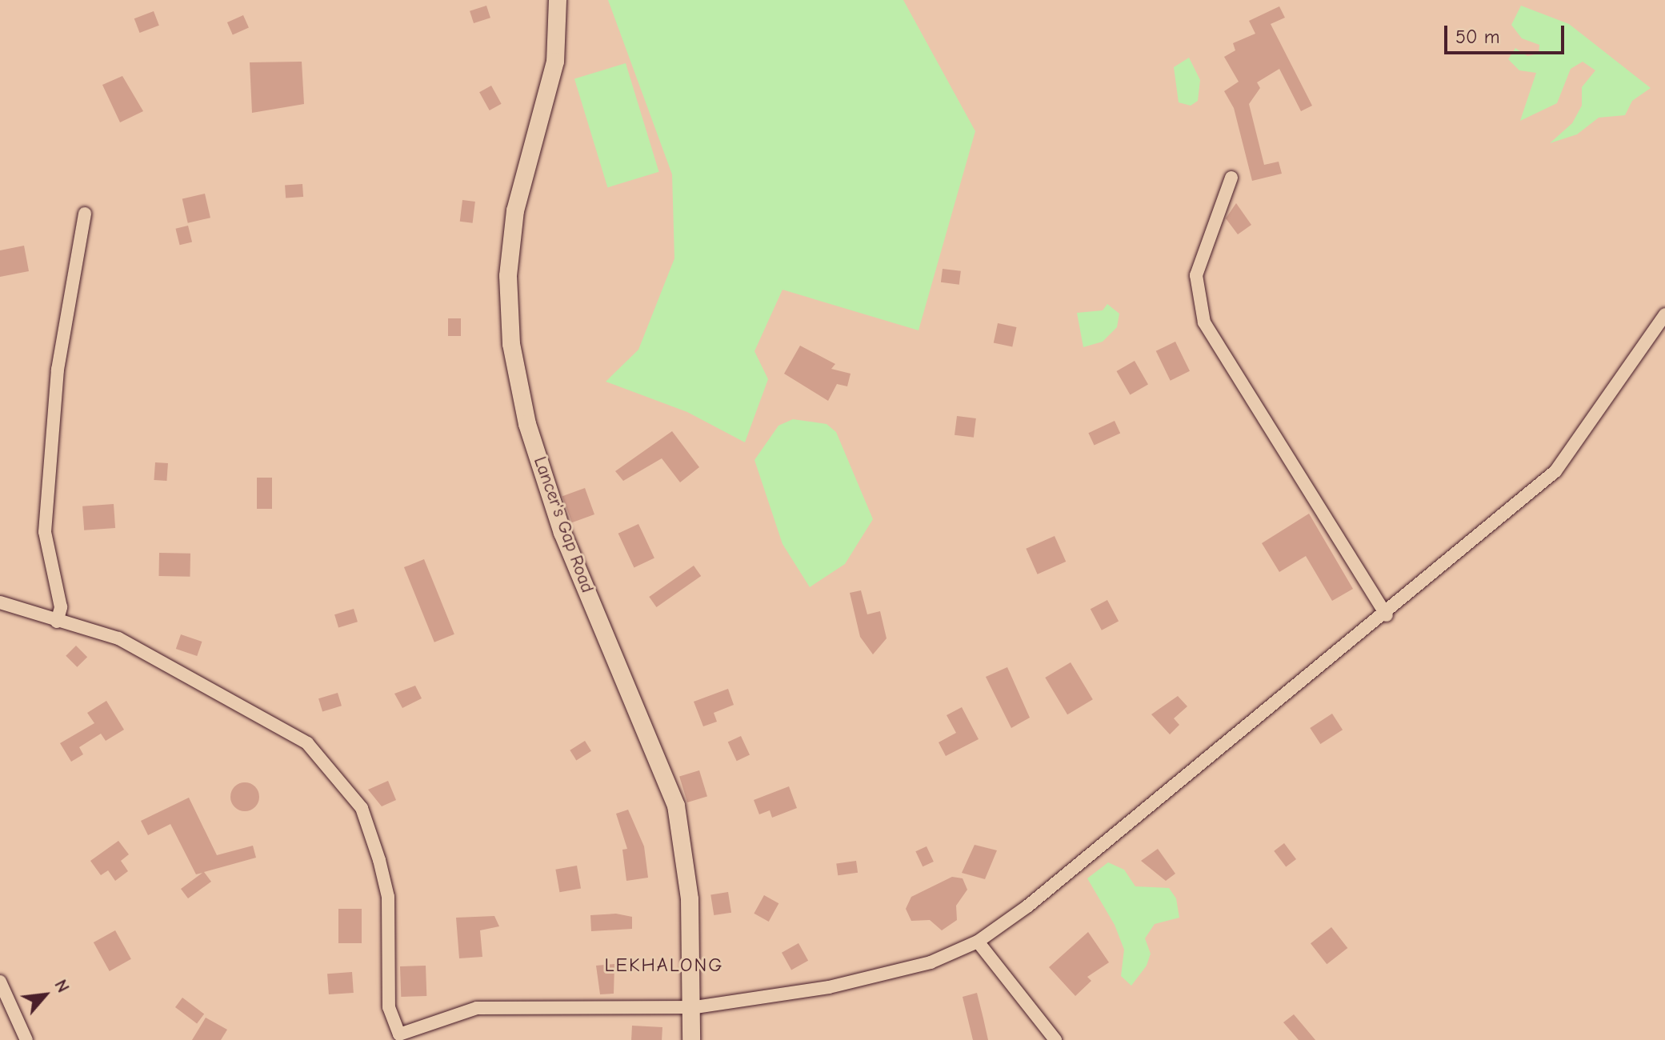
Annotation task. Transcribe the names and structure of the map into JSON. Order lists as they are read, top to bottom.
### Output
{
  "streets": {
    "main road": ["Lancer's Gap Road"]
  },
  "districts": ["LEKHALONG"],
  "scale_bar": "50 m",
  "north": "top right"
}
